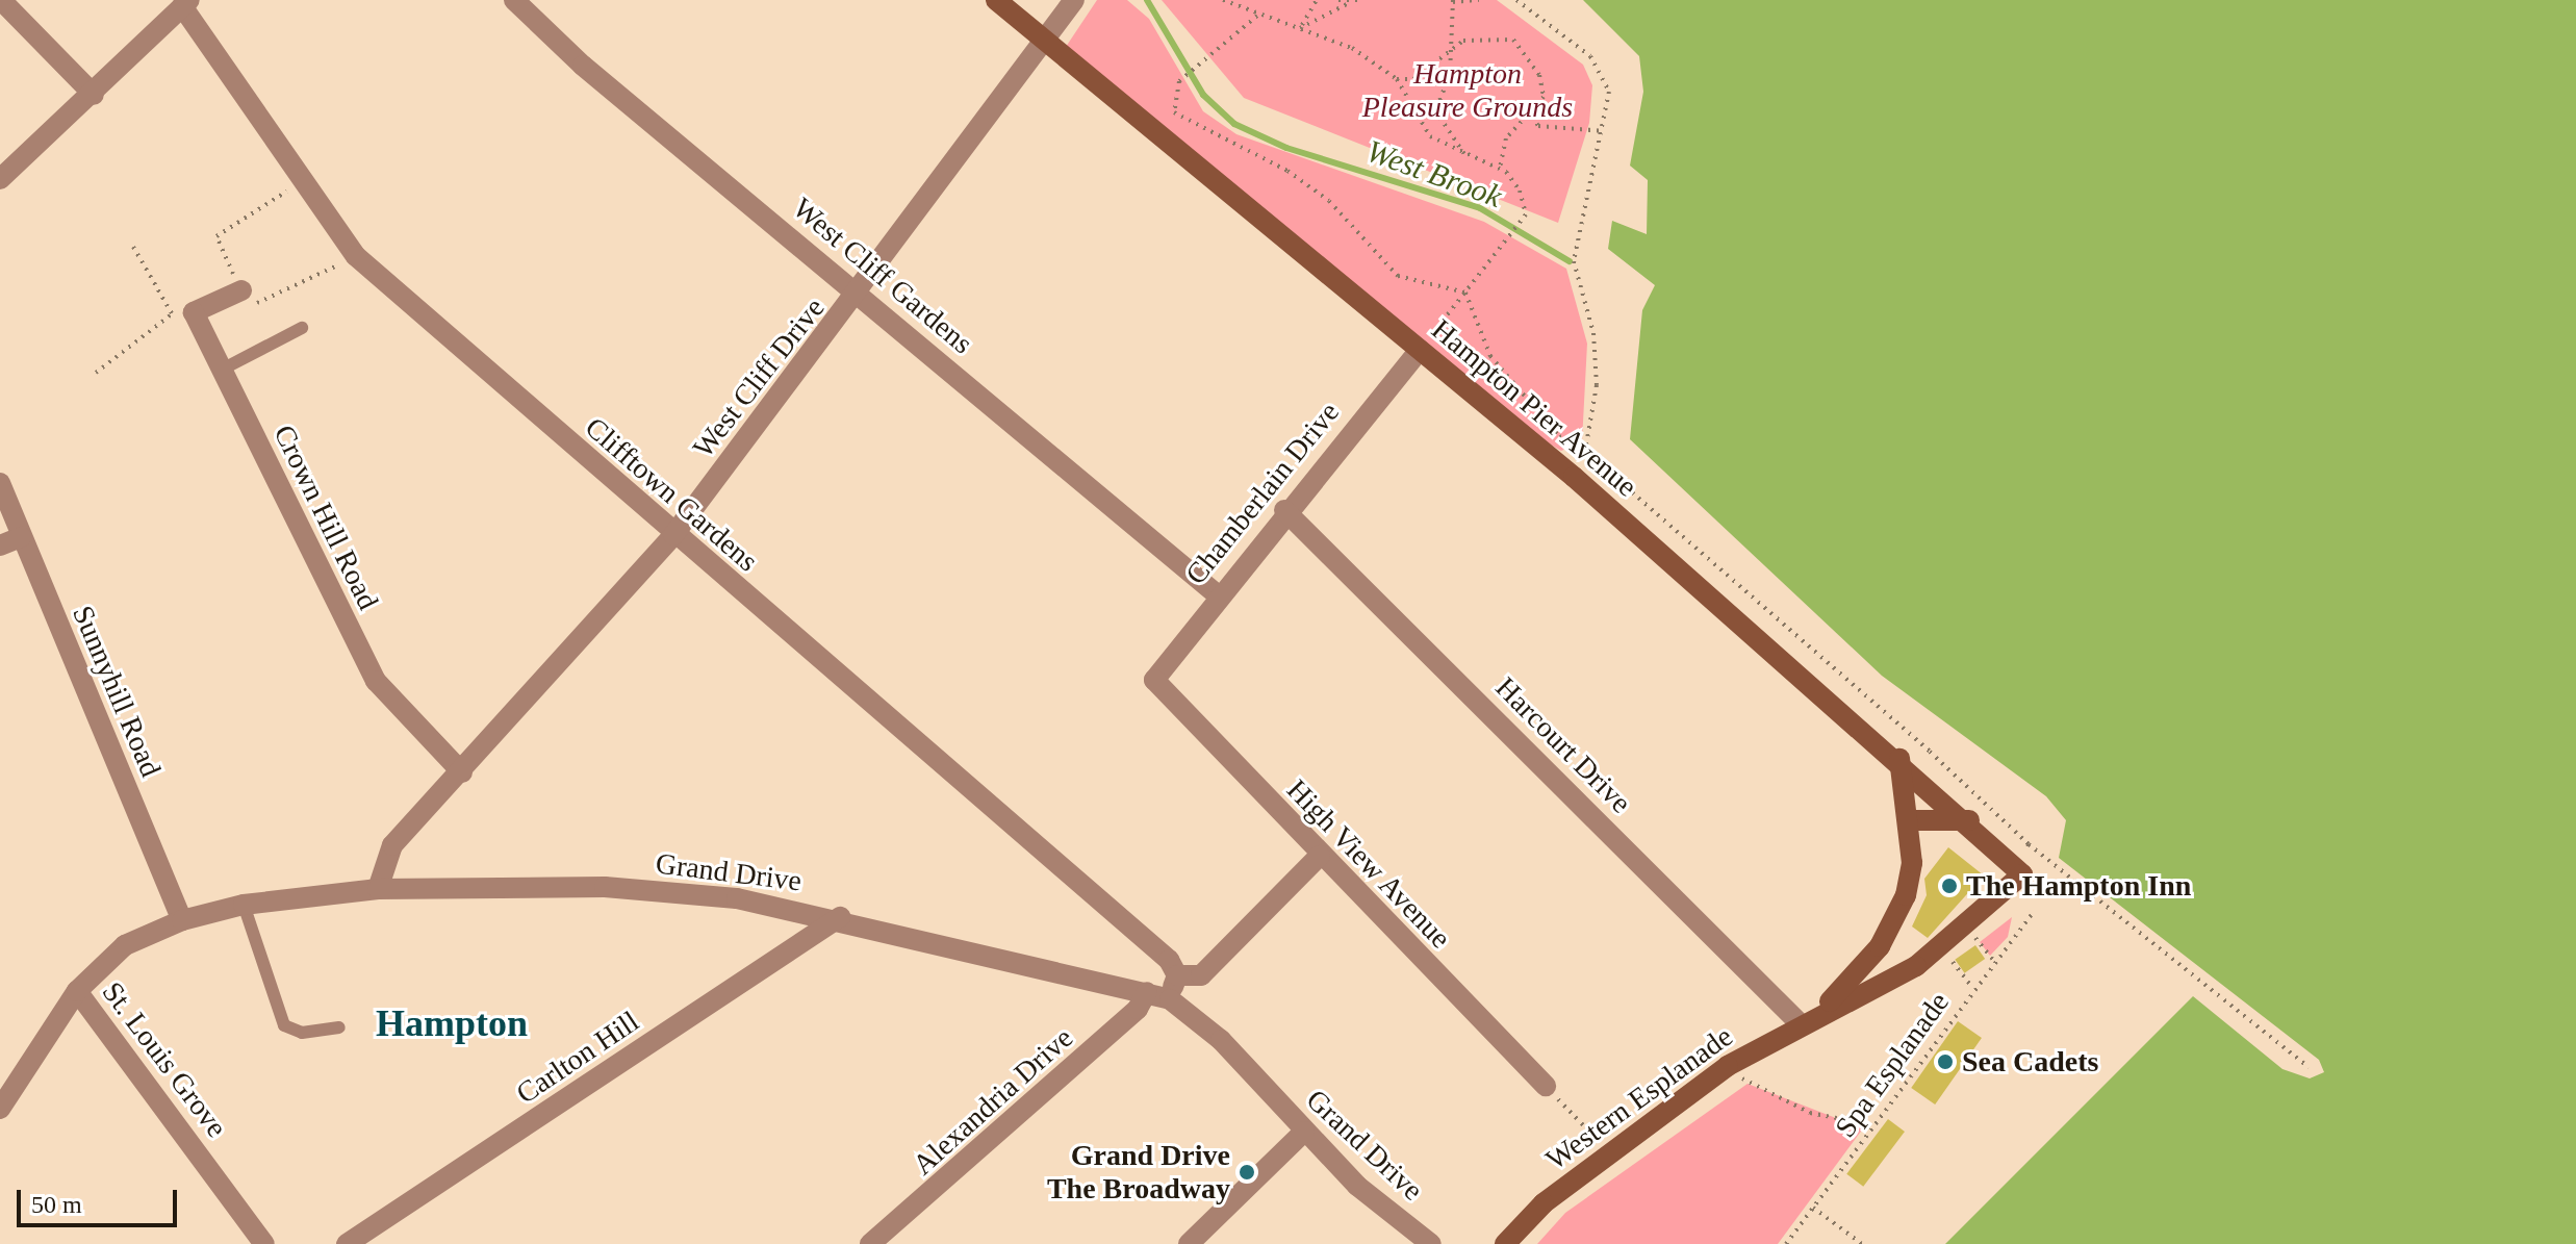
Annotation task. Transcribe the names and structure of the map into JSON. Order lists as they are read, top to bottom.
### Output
{
  "streets": {
    "street": [
      "West Cliff Gardens",
      "West Cliff Drive",
      "Hampton Pier Avenue",
      "Chamberlain Drive",
      "Clifftown Gardens",
      "Crown Hill Road",
      "Sunnyhill Road",
      "Harcourt Drive",
      "High View Avenue",
      "Grand Drive",
      "Carlton Hill",
      "St. Louis Grove",
      "Western Esplanade",
      "Alexandria Drive"
    ],
    "path": ["Spa Esplanade"]
  },
  "crossings": [
    ["West Cliff Gardens", "West Cliff Drive"],
    ["West Cliff Gardens", "Chamberlain Drive"],
    ["West Cliff Drive", "Hampton Pier Avenue"],
    ["West Cliff Drive", "Clifftown Gardens"],
    ["West Cliff Drive", "Crown Hill Road"],
    ["West Cliff Drive", "Grand Drive"],
    ["Hampton Pier Avenue", "Chamberlain Drive"],
    ["Hampton Pier Avenue", "Western Esplanade"],
    ["Chamberlain Drive", "Harcourt Drive"],
    ["Chamberlain Drive", "High View Avenue"],
    ["Sunnyhill Road", "Grand Drive"],
    ["Harcourt Drive", "Western Esplanade"],
    ["Grand Drive", "Carlton Hill"],
    ["Grand Drive", "St. Louis Grove"],
    ["Grand Drive", "Alexandria Drive"]
  ],
  "districts": ["Hampton"],
  "water": ["West Brook"],
  "parks": ["Hampton Pleasure Grounds"],
  "places": ["The Hampton Inn", "Sea Cadets", "Grand Drive The Broadway"],
  "scale_bar": "50 m"
}
